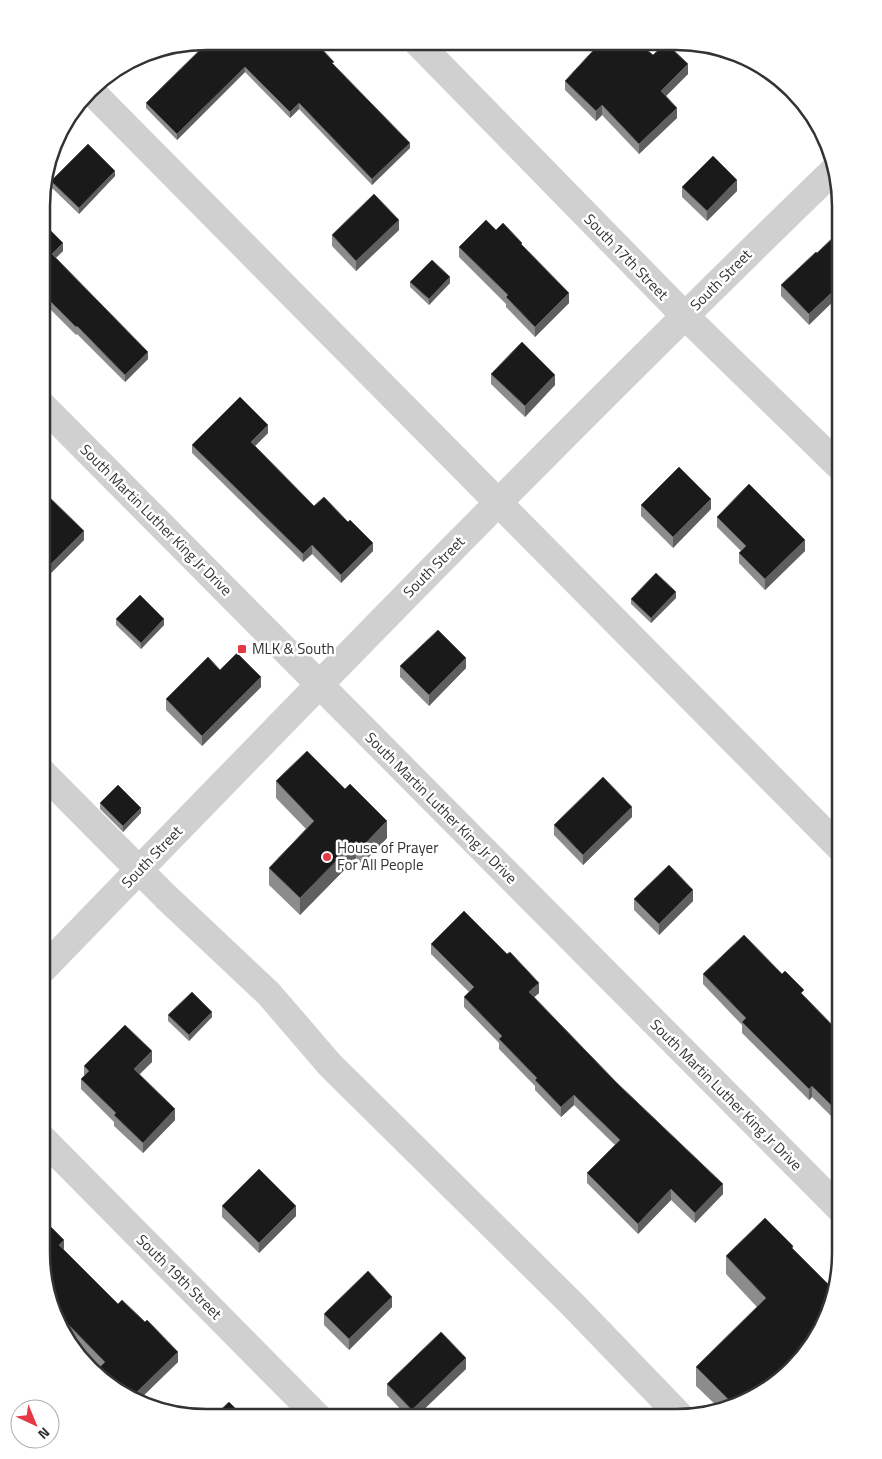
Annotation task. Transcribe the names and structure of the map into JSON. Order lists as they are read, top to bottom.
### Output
{
  "streets": {
    "street": [
      "South 17th Street",
      "South Street",
      "South Martin Luther King Jr Drive",
      "South 19th Street"
    ]
  },
  "crossings": [
    ["South 17th Street", "South Street"],
    ["South Street", "South Martin Luther King Jr Drive"]
  ],
  "places": {
    "transit": ["MLK & South"],
    "other": ["House of Prayer For All People"]
  },
  "north": "bottom right"
}
